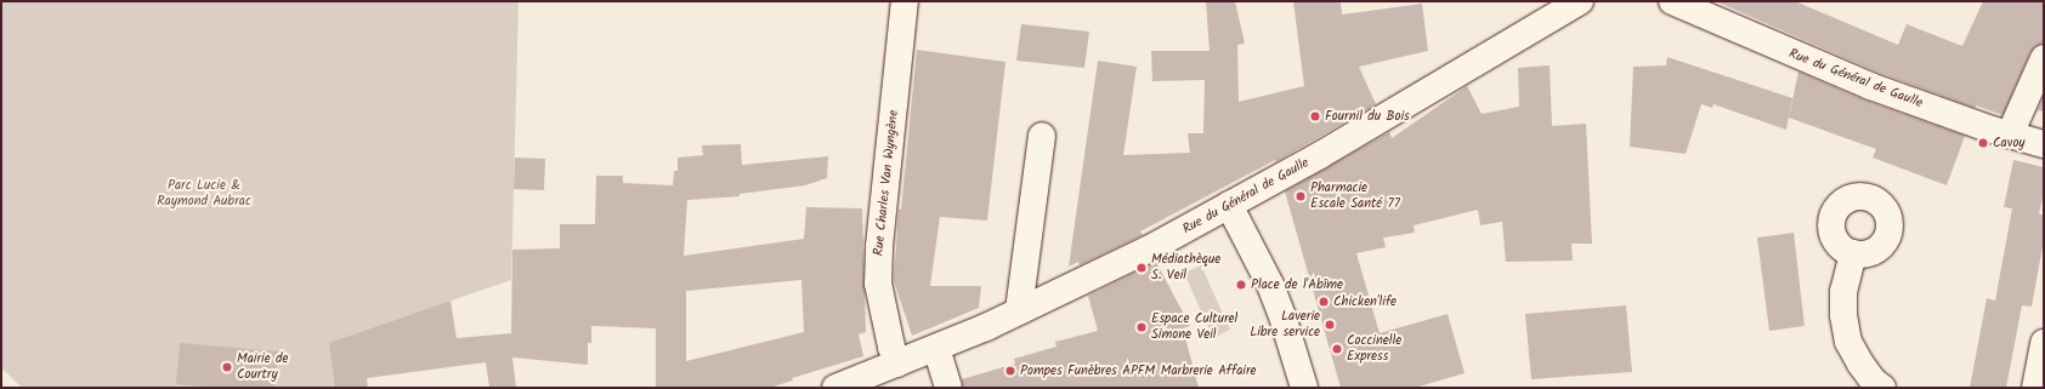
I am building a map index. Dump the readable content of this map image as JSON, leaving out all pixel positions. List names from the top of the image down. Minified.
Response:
{"streets":{"street":["Rue du Général de Gaulle","Rue Charles Van Wyngène"]},"crossings":[["Rue du Général de Gaulle","Rue Charles Van Wyngène"]],"parks":["Parc Lucie & Raymond Aubrac"],"places":["Fournil du Bois","Cavoy","Pharmacie Escale Santé 77","Médiathèque S. Veil","Place de l'Abîme","Chicken'life","Laverie Libre service","Espace Culturel Simone Veil","Coccinelle Express","Mairie de Courtry","Pompes Funèbres APFM Marbrerie Affaire"]}
